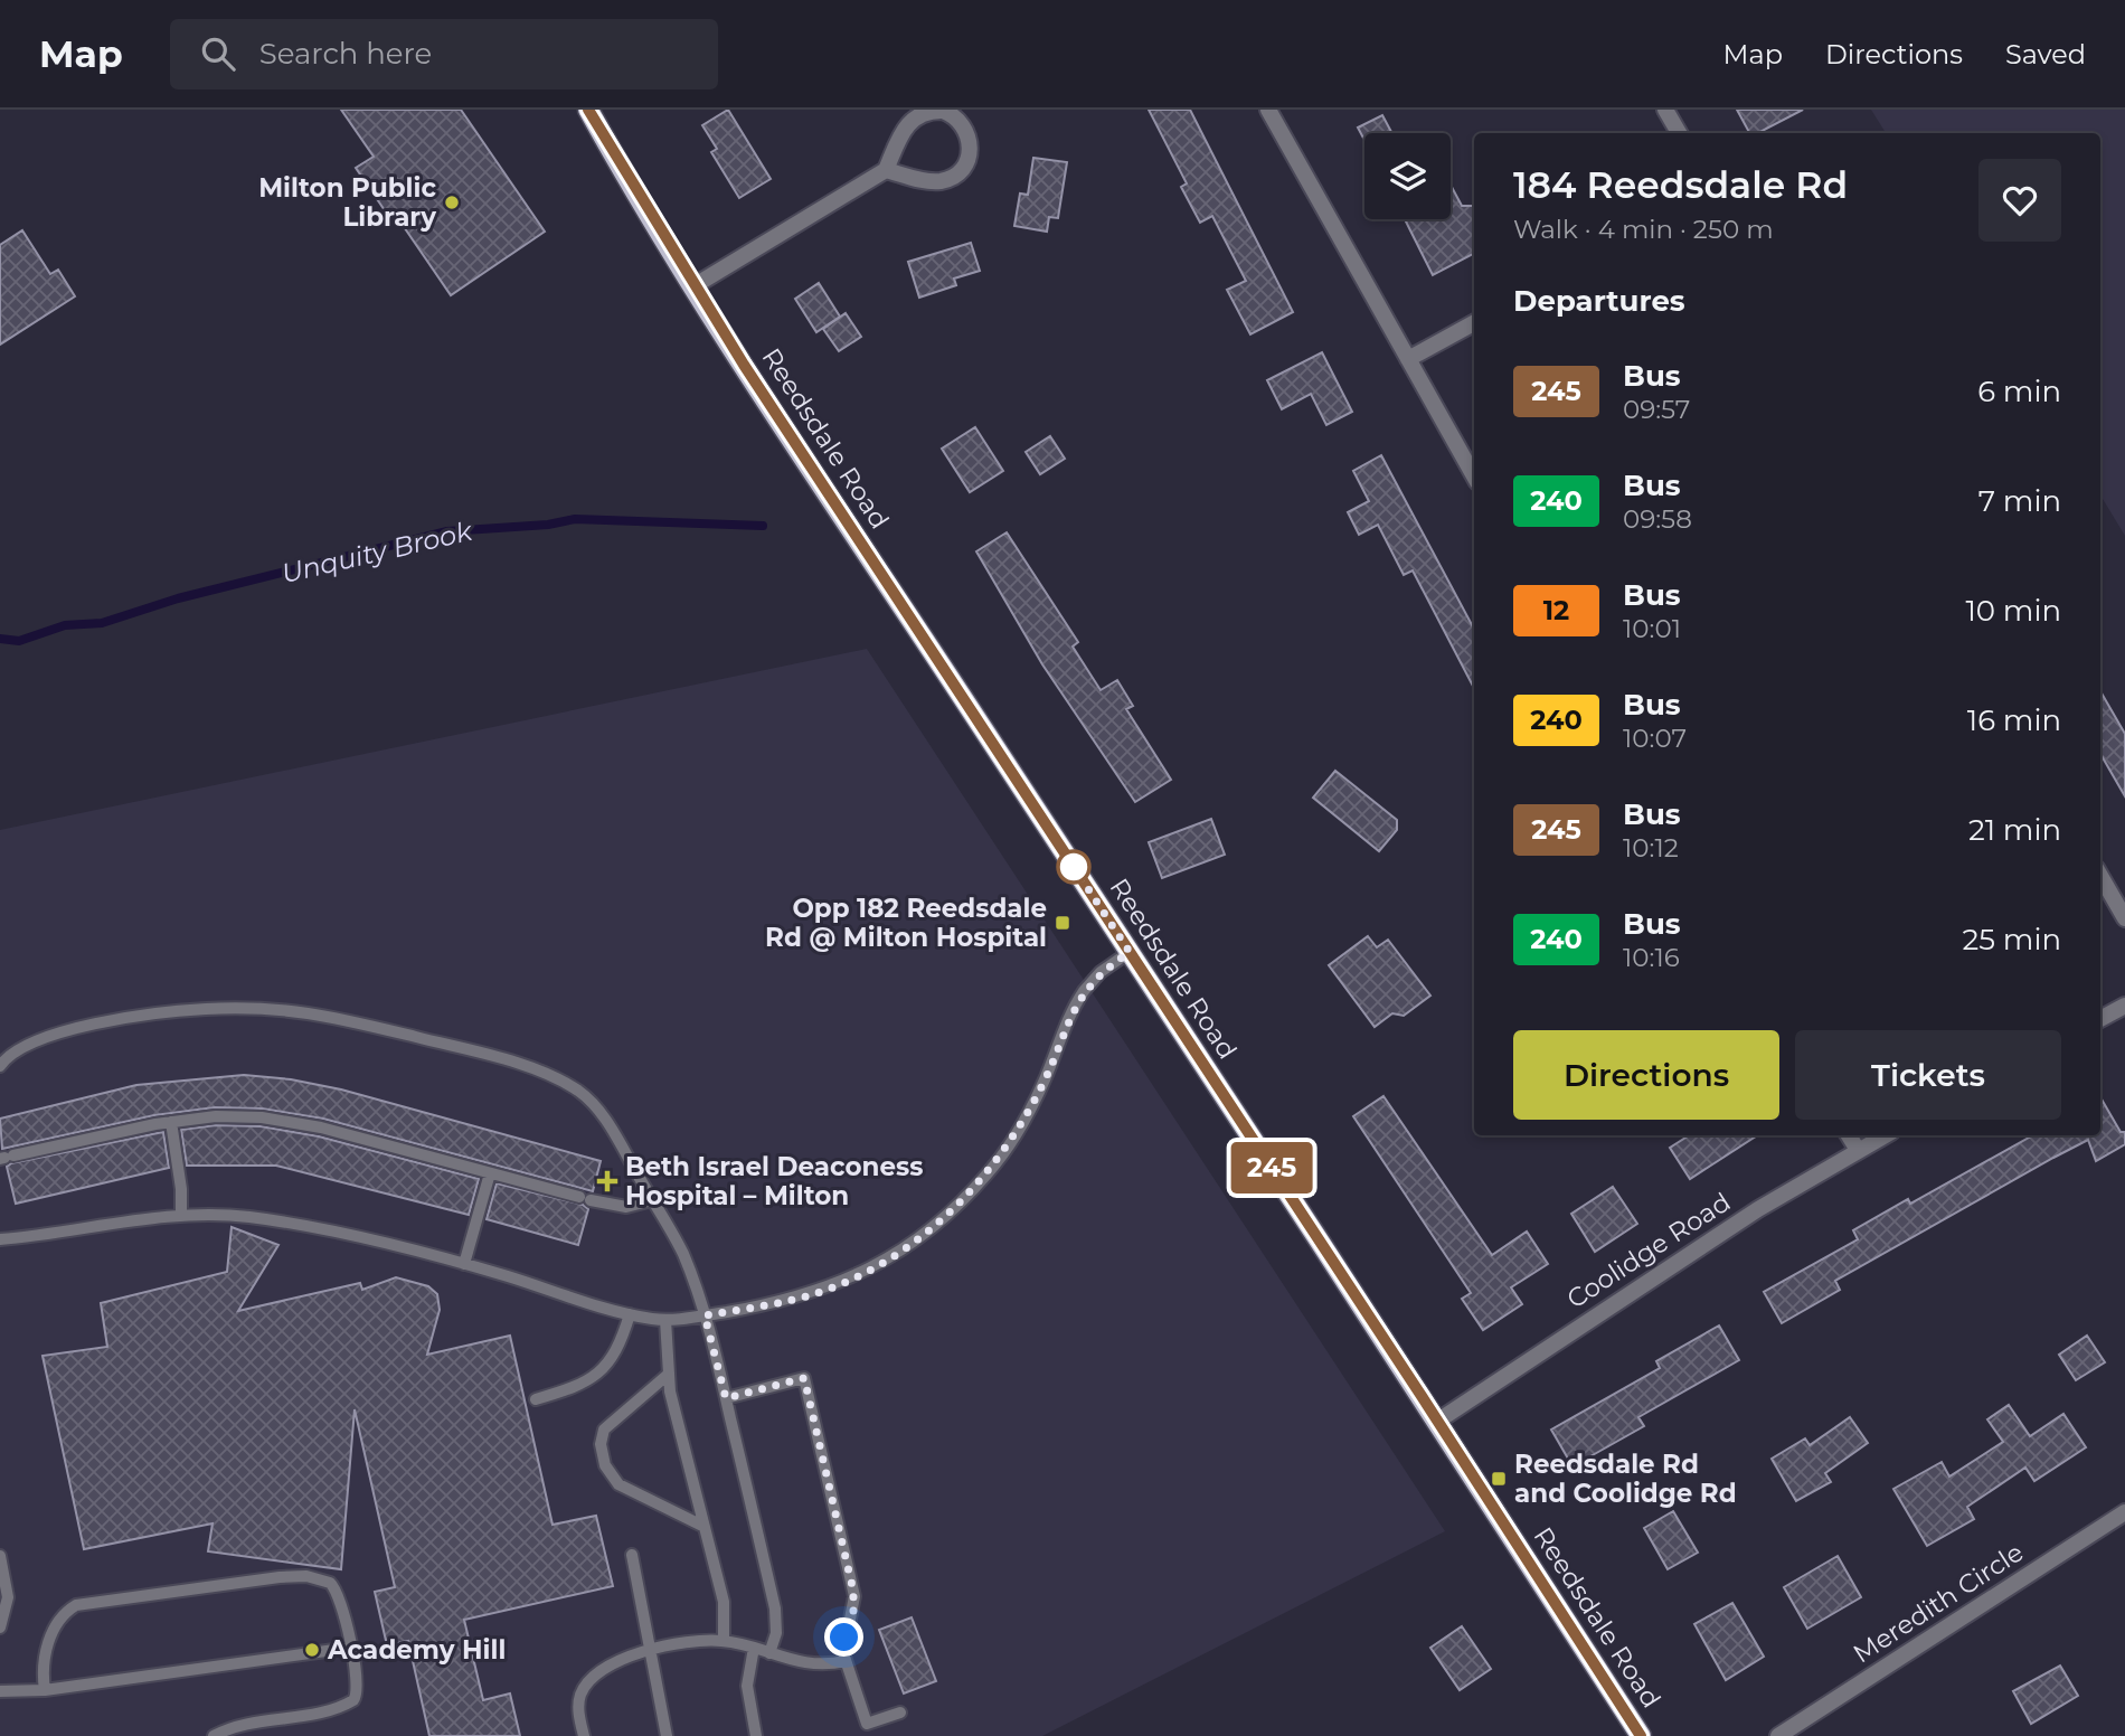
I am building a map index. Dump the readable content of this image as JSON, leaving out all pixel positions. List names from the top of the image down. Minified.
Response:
{"streets":{"main road":["Reedsdale Road"],"street":["Coolidge Road","Meredith Circle"]},"crossings":[["Reedsdale Road","Coolidge Road"]],"water":["Unquity Brook"],"places":{"other":["Milton Public Library","Academy Hill"],"transit":["Opp 182 Reedsdale Rd @ Milton Hospital","Reedsdale Rd and Coolidge Rd"],"health":["Beth Israel Deaconess Hospital – Milton"]},"lines":["bus line 245"],"page":{"header":"Map","search":"Search here","nav":["Map","Directions","Saved"],"on_map":"245","heading":[["184 Reedsdale Rd","Walk · 4 min · 250 m"],"Departures"],"list":[{"mark":"245","name":"Bus","note":"09:57","value":"6 min"},{"mark":"240","name":"Bus","note":"09:58","value":"7 min"},{"mark":"12","name":"Bus","note":"10:01","value":"10 min"},{"mark":"240","name":"Bus","note":"10:07","value":"16 min"},{"mark":"245","name":"Bus","note":"10:12","value":"21 min"},{"mark":"240","name":"Bus","note":"10:16","value":"25 min"}],"buttons":["Directions","Tickets"]}}
